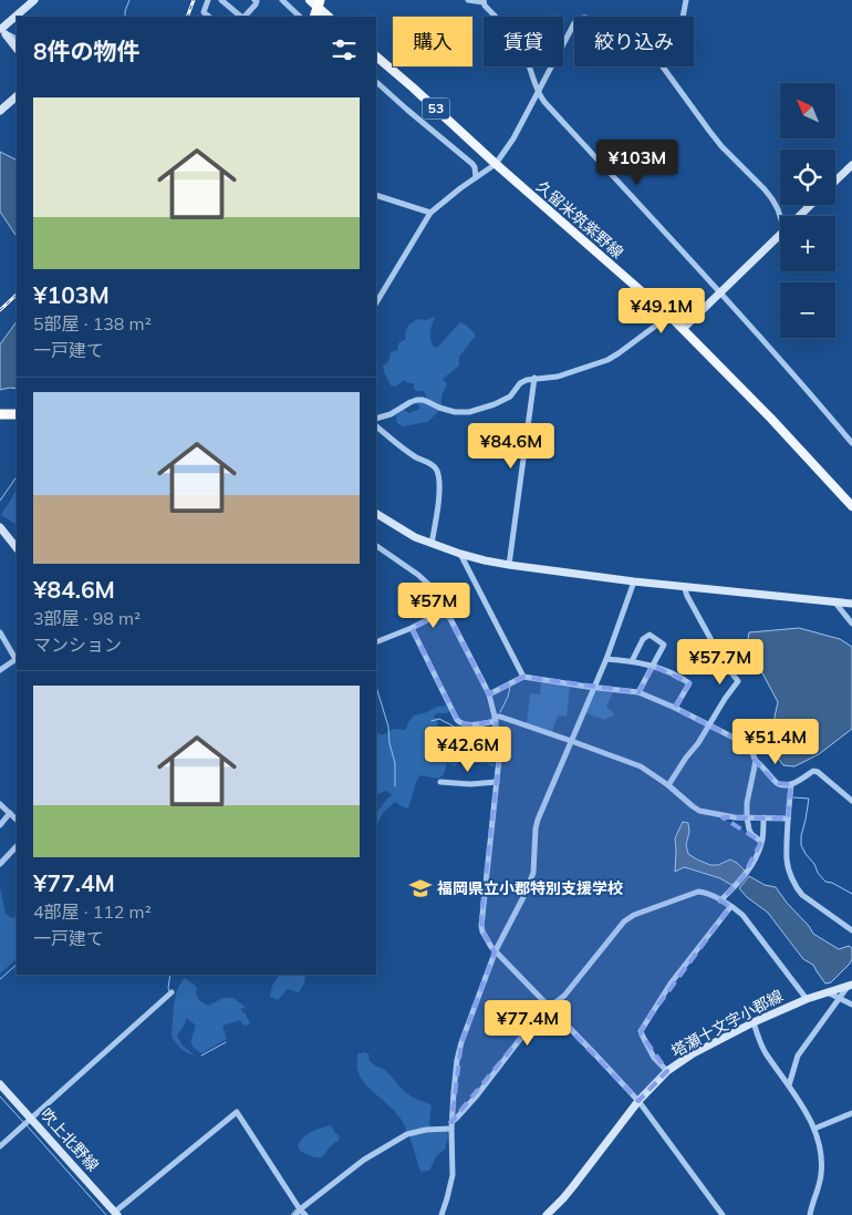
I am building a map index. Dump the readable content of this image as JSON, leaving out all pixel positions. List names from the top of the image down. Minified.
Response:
{"streets":{"main road":["53","久留米筑紫野線"],"street":["塔瀬十文字小郡線","吹上北野線"]},"places":{"school or university":["福岡県立小郡特別支援学校"]},"north":"top left","page":{"chip":["購入","賃貸","絞り込み"],"heading":"8件の物件","map_buttons":["+","−"],"list":[{"name":"¥103M","note":"5部屋 · 138 m² · 一戸建て"},{"name":"¥84.6M","note":"3部屋 · 98 m² · マンション"},{"name":"¥77.4M","note":"4部屋 · 112 m² · 一戸建て"}],"price":["¥103M","¥49.1M","¥84.6M","¥57M","¥57.7M","¥51.4M","¥42.6M","¥77.4M"]}}
